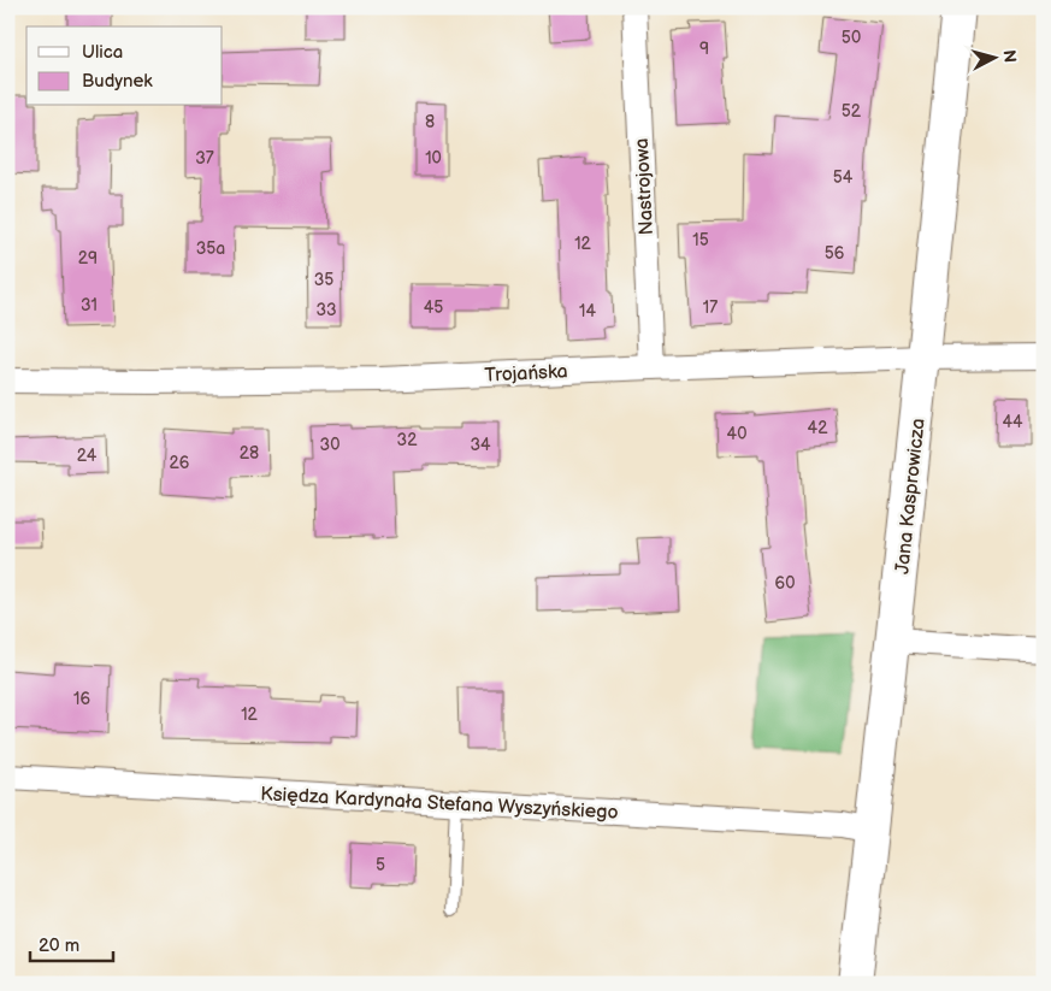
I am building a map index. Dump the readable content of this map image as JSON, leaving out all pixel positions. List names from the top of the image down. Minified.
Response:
{"streets":{"street":["Nastrojowa","Trojańska","Jana Kasprowicza","Księdza Kardynała Stefana Wyszyńskiego"]},"crossings":[["Nastrojowa","Trojańska"],["Trojańska","Jana Kasprowicza"],["Jana Kasprowicza","Księdza Kardynała Stefana Wyszyńskiego"]],"house_numbers":["50","9","52","8","37","10","54","15","12","35a","56","29","35","31","45","17","33","14","44","42","40","32","30","34","28","24","26","60","16","12","5"],"legend":["Ulica","Budynek"],"scale_bar":"20 m","north":"right"}
